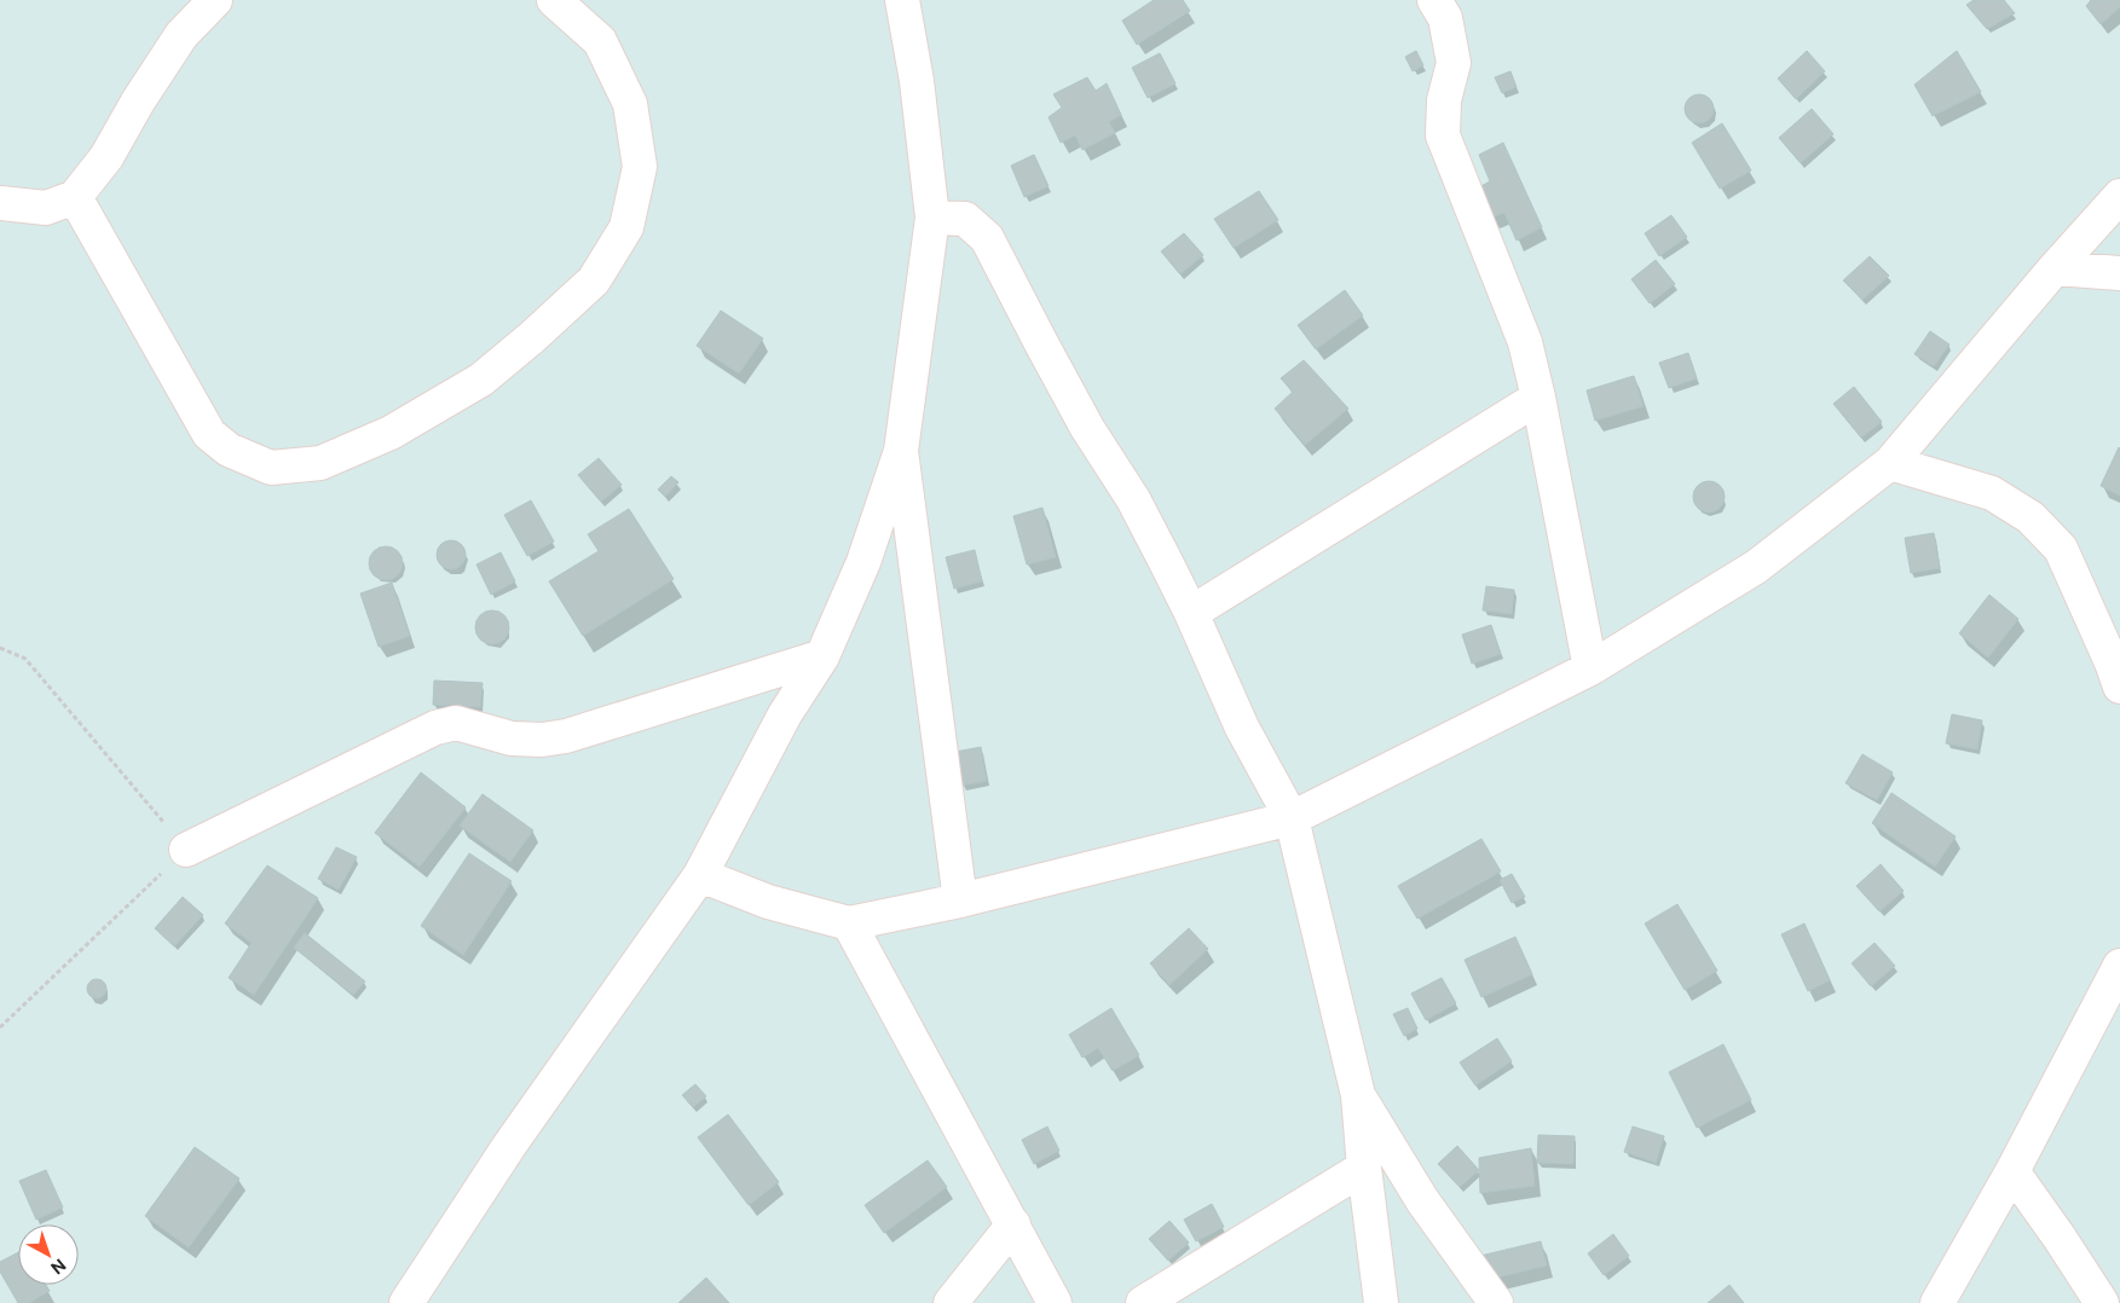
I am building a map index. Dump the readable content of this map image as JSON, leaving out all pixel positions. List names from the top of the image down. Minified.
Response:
{"north":"bottom right"}
